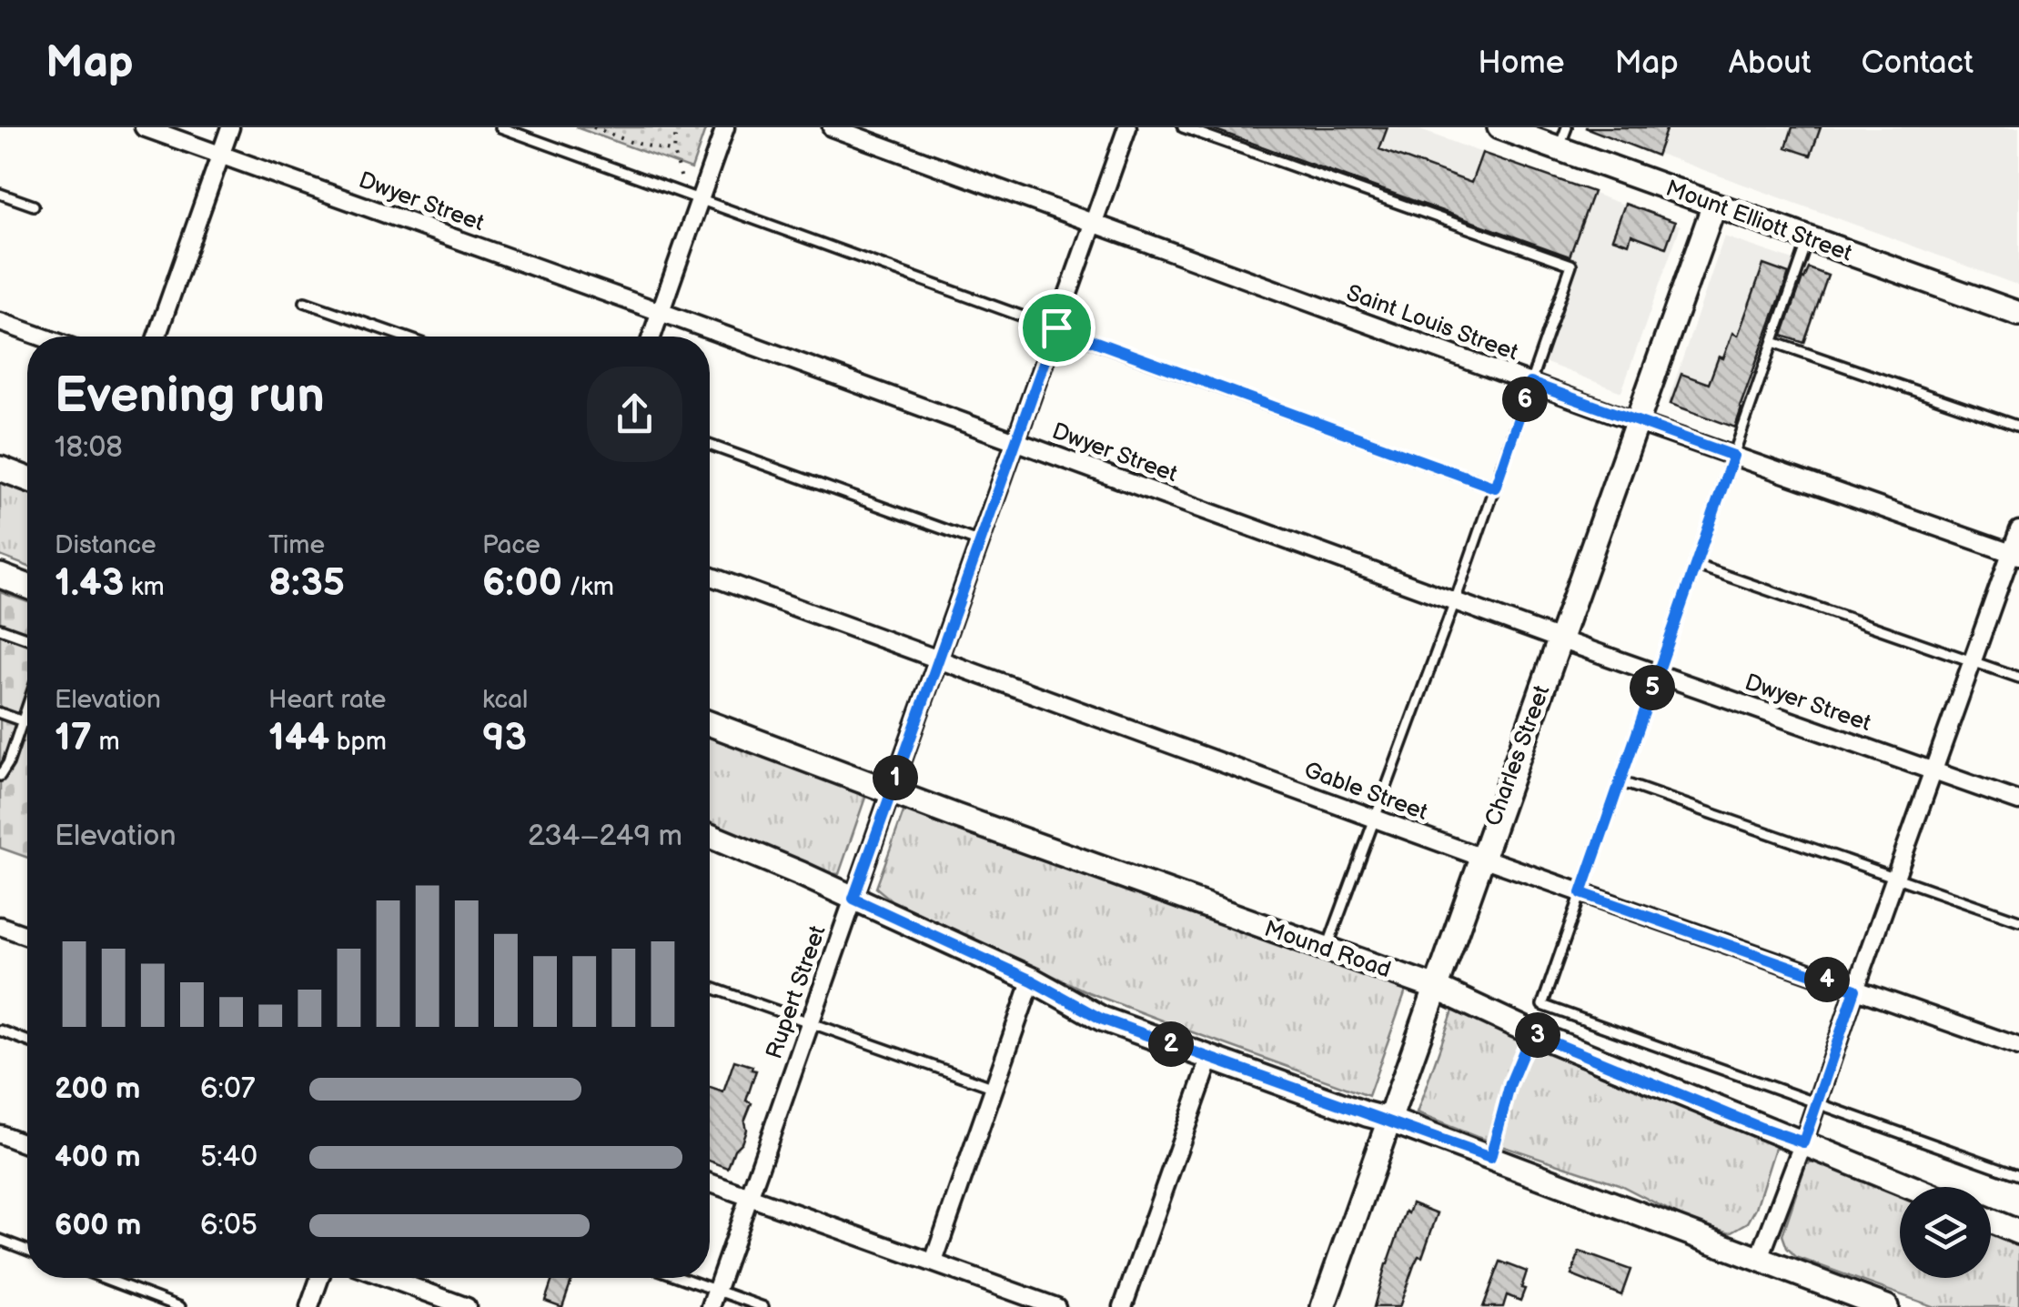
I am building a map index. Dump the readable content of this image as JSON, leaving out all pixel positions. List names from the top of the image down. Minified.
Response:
{"streets":{"main road":["Mount Elliott Street","Charles Street","Mound Road"],"street":["Dwyer Street","Saint Louis Street","Gable Street","Rupert Street"]},"crossings":[["Dwyer Street","Charles Street"],["Dwyer Street","Rupert Street"],["Mount Elliott Street","Charles Street"],["Saint Louis Street","Charles Street"],["Saint Louis Street","Rupert Street"],["Charles Street","Gable Street"],["Charles Street","Mound Road"],["Gable Street","Rupert Street"],["Mound Road","Rupert Street"]],"page":{"header":"Map","nav":["Home","Map","About","Contact"],"heading":["Evening run","18:08"],"pins":["6","5","1","4","3","2"],"stats":[["Distance","1.43 km"],["Time","8:35"],["Pace","6:00 /km"],["Elevation","17 m"],["Heart rate","144 bpm"],["kcal","93"]],"chart":["Elevation","234–249 m"],"list":[{"name":"200 m","note":"6:07"},{"name":"400 m","note":"5:40"},{"name":"600 m","note":"6:05"}]}}
